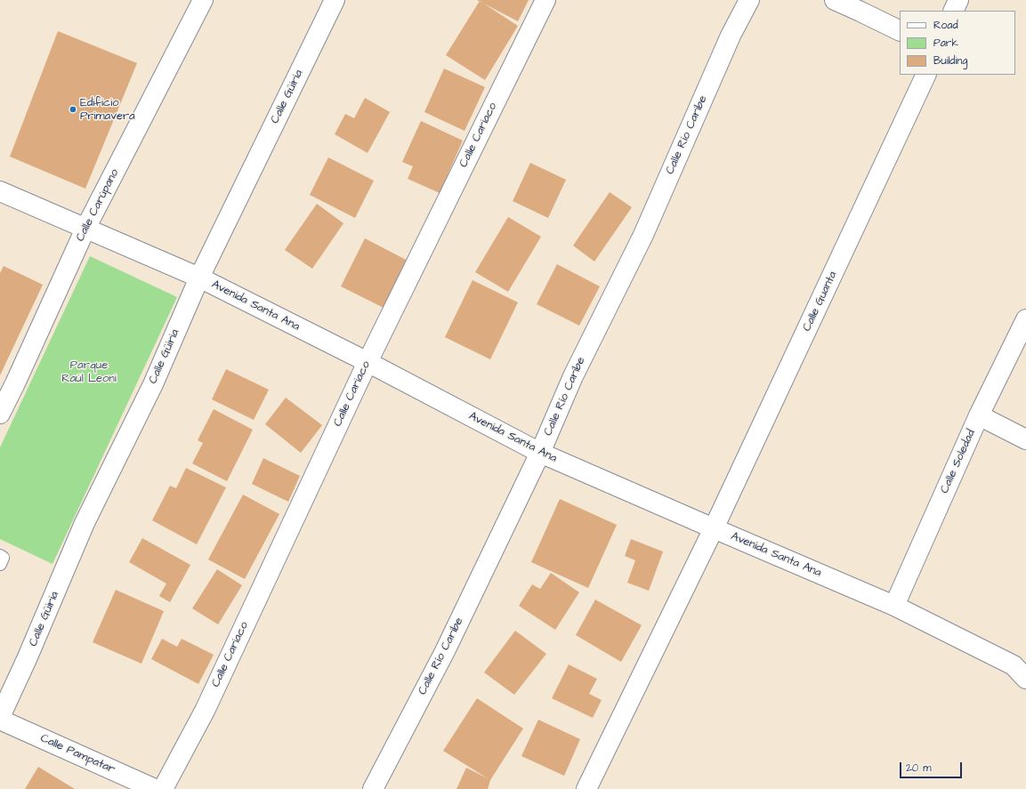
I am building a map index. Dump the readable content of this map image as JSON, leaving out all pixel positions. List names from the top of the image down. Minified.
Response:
{"streets":{"street":["Calle Güiria","Calle Cariaco","Calle Río Caribe","Calle Carúpano","Calle Guanta","Avenida Santa Ana","Calle Soledad","Calle Pampatar"]},"crossings":[["Calle Güiria","Avenida Santa Ana"],["Calle Cariaco","Avenida Santa Ana"],["Calle Río Caribe","Avenida Santa Ana"],["Calle Carúpano","Avenida Santa Ana"],["Calle Guanta","Avenida Santa Ana"],["Avenida Santa Ana","Calle Soledad"]],"parks":["Parque Raúl Leoni"],"places":["Edificio Primavera"],"legend":["Road","Park","Building"],"scale_bar":"20 m"}
